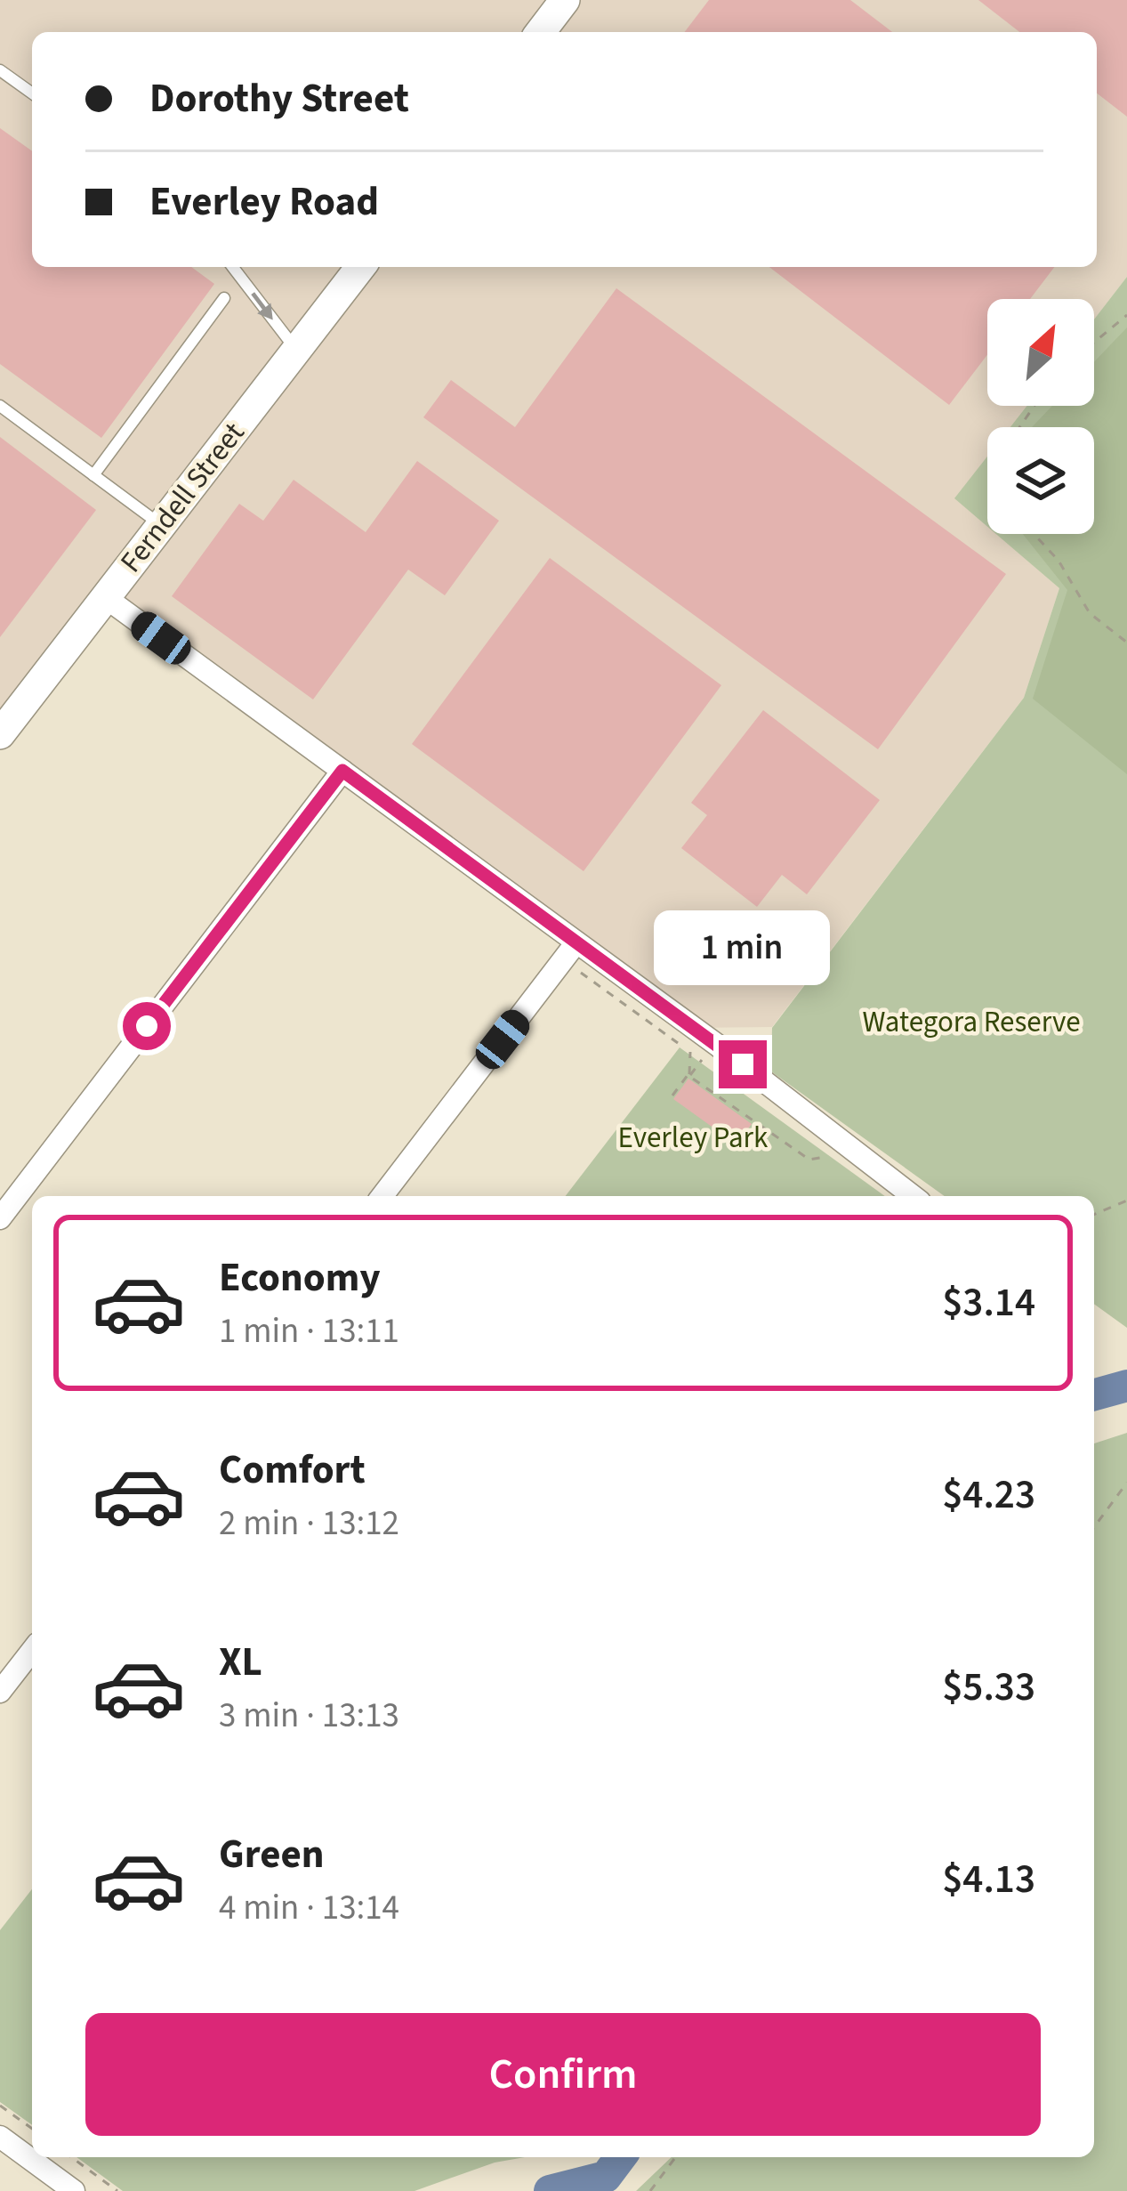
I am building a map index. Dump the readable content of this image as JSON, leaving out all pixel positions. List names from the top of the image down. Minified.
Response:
{"streets":{"main road":["Ferndell Street"]},"parks":["Wategora Reserve","Everley Park"],"north":"top right","page":{"banner":["Dorothy Street","Everley Road"],"bubble":"1 min","list":[{"name":"Economy","note":"1 min · 13:11","value":"$3.14"},{"name":"Comfort","note":"2 min · 13:12","value":"$4.23"},{"name":"XL","note":"3 min · 13:13","value":"$5.33"},{"name":"Green","note":"4 min · 13:14","value":"$4.13"}],"buttons":"Confirm"}}
